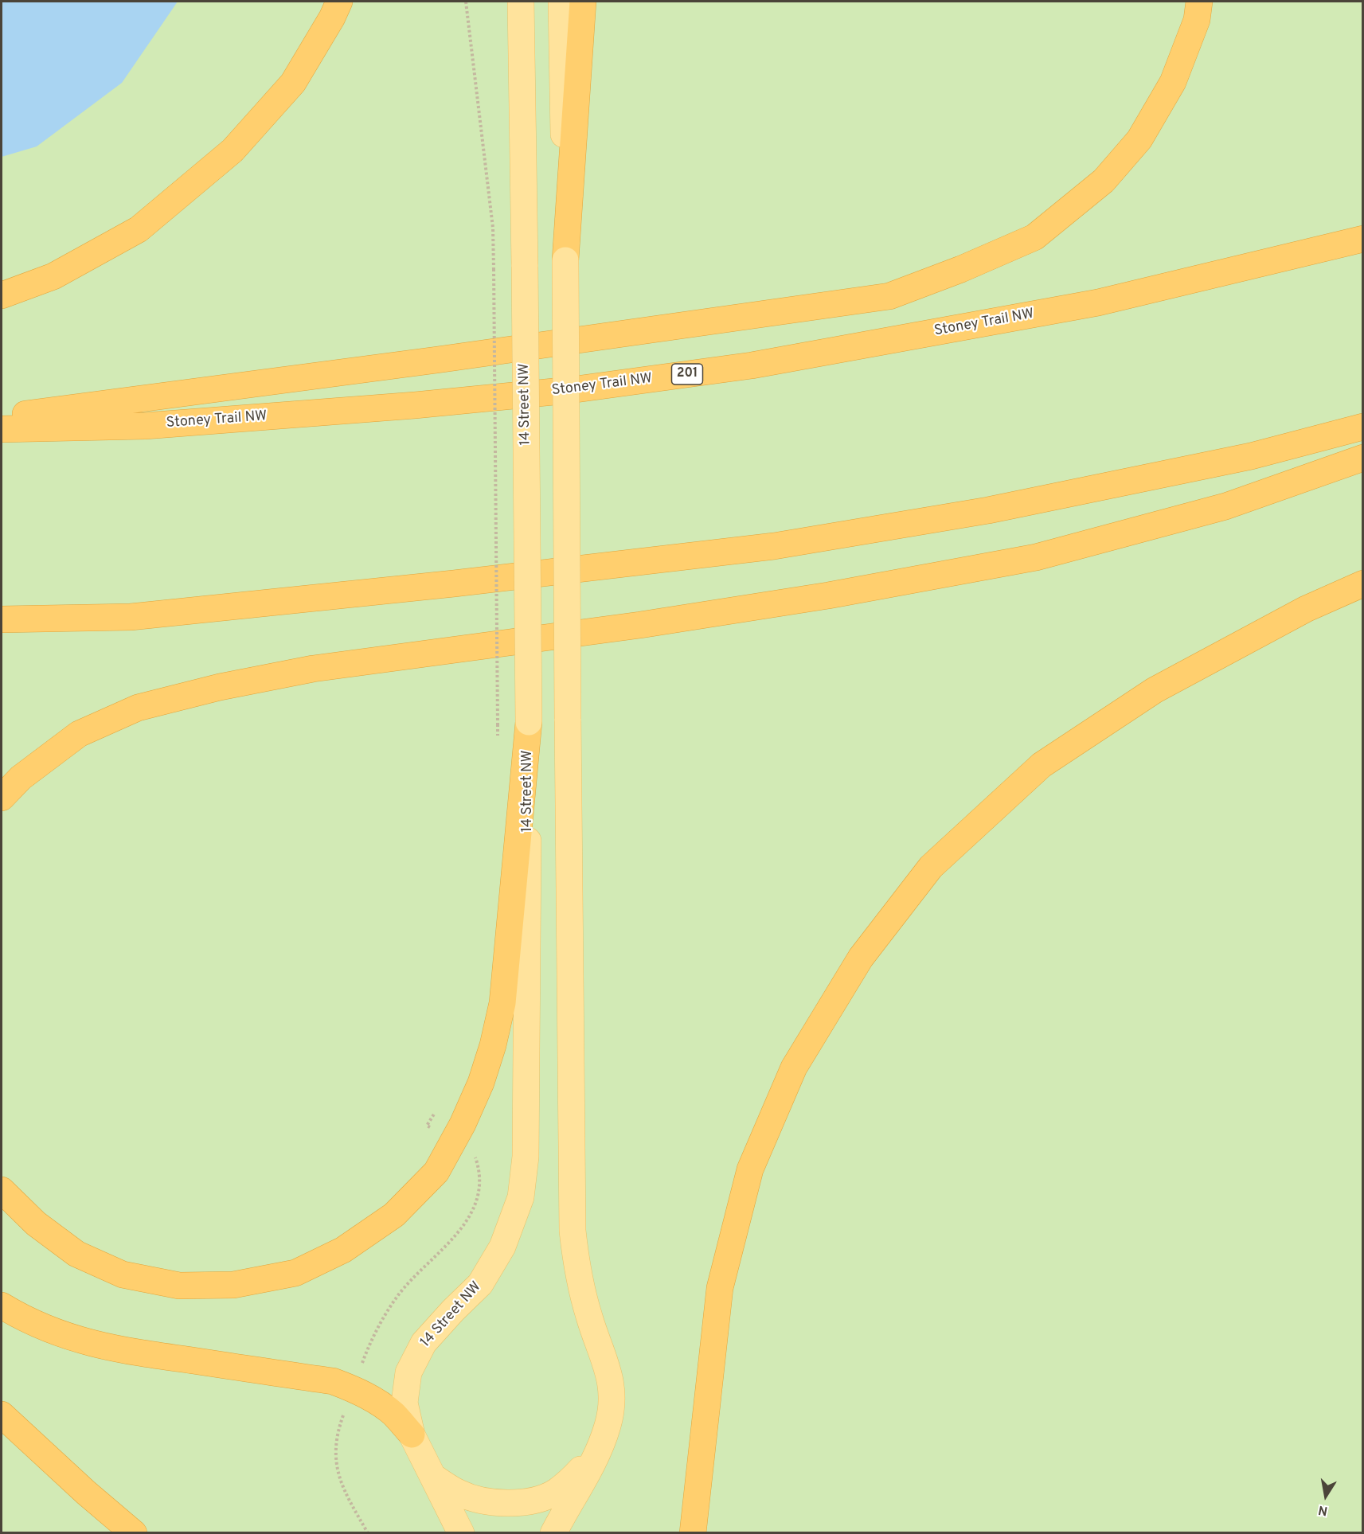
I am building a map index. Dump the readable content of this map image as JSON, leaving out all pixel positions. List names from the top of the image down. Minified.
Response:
{"streets":{"highway":["Stoney Trail NW","201"],"main road":["14 Street NW"]},"north":"bottom"}
